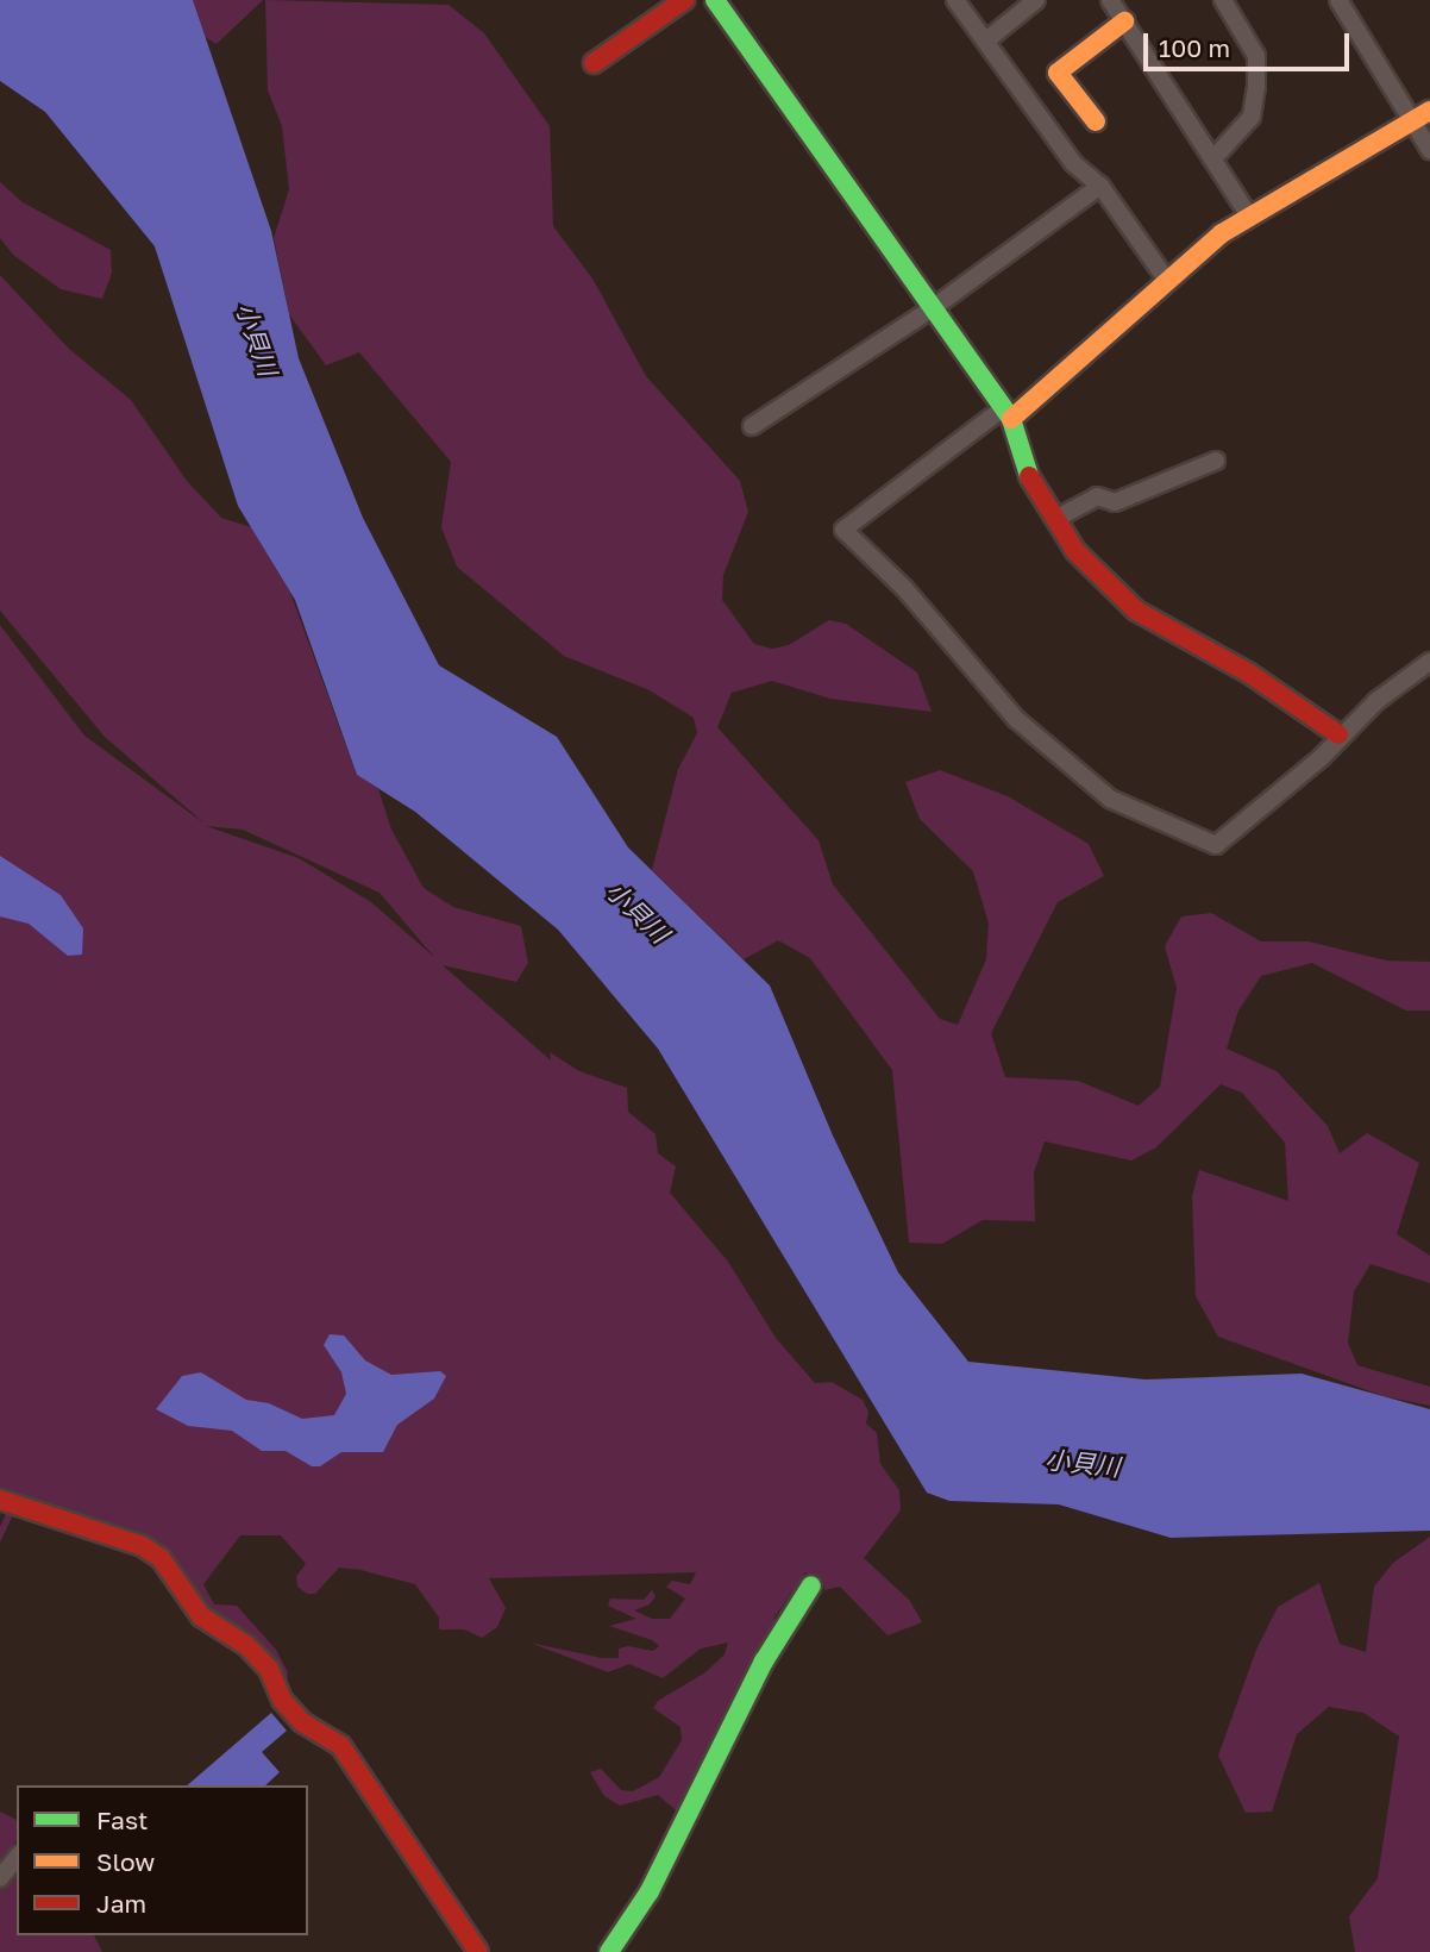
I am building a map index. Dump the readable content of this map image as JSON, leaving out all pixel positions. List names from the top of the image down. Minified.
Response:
{"water":["小貝川"],"legend":["Fast","Slow","Jam"],"scale_bar":"100 m"}
